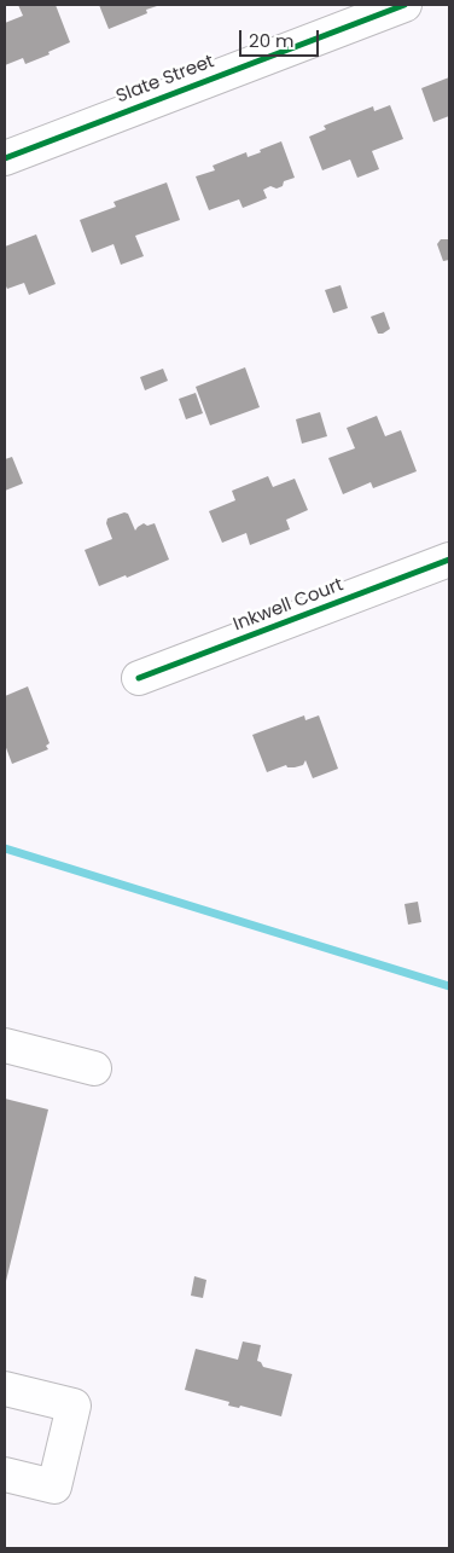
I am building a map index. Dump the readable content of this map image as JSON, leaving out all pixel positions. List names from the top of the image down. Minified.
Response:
{"streets":{"street":["Slate Street","Inkwell Court"]},"scale_bar":"20 m"}
